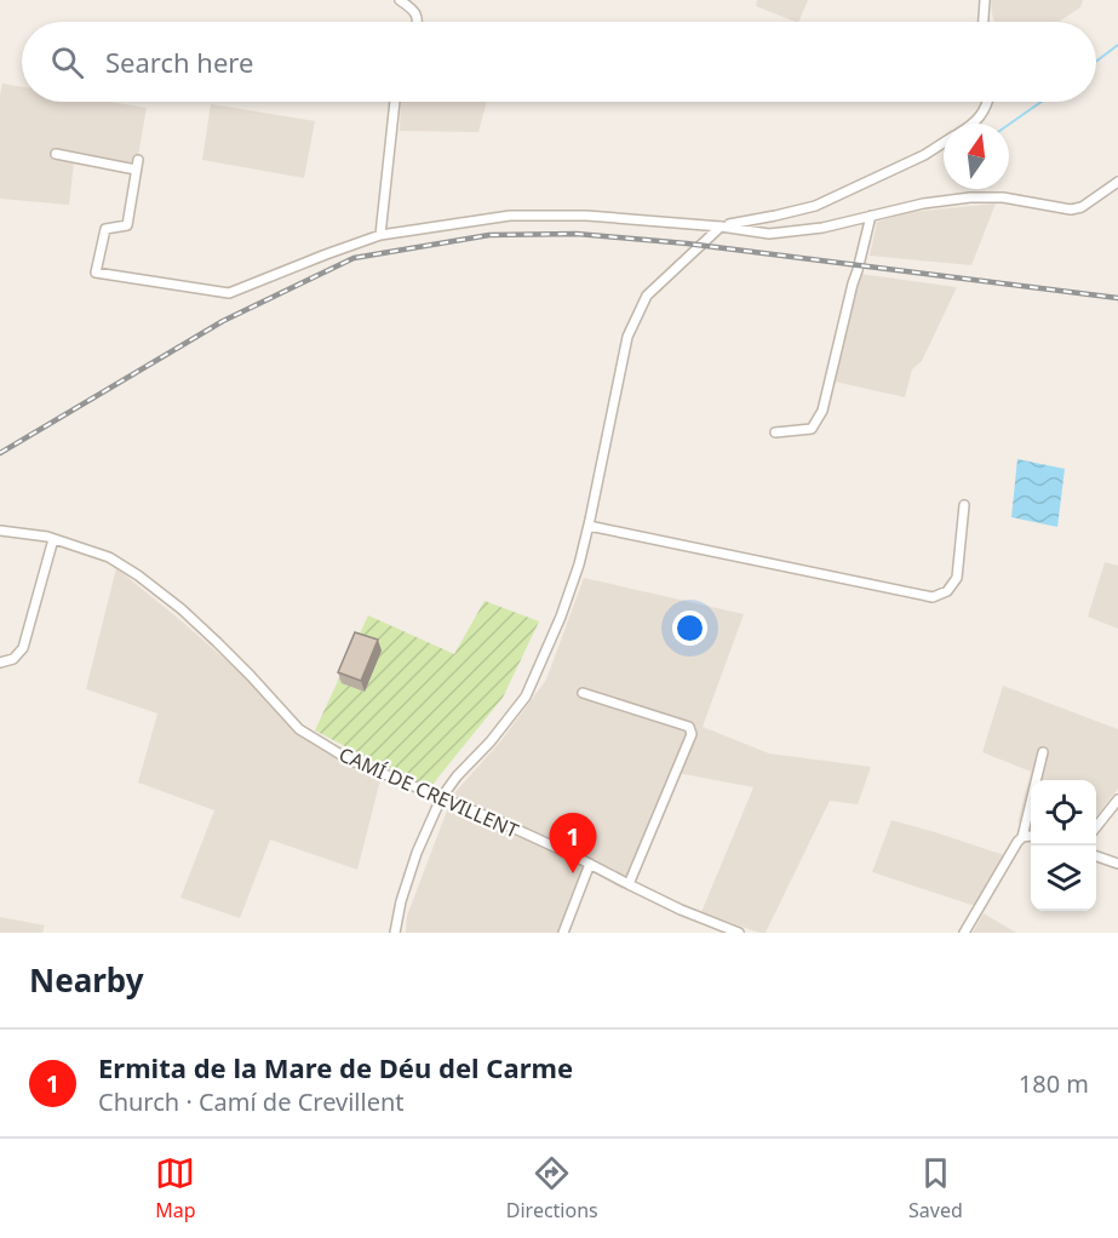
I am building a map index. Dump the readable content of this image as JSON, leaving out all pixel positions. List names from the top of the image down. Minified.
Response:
{"streets":{"street":["CAMÍ DE CREVILLENT"]},"north":"top","page":{"search":"Search here","pins":"1","heading":"Nearby","list":[{"mark":"1","name":"Ermita de la Mare de Déu del Carme","note":"Church · Camí de Crevillent","value":"180 m"}],"nav":["Map","Directions","Saved"]}}
